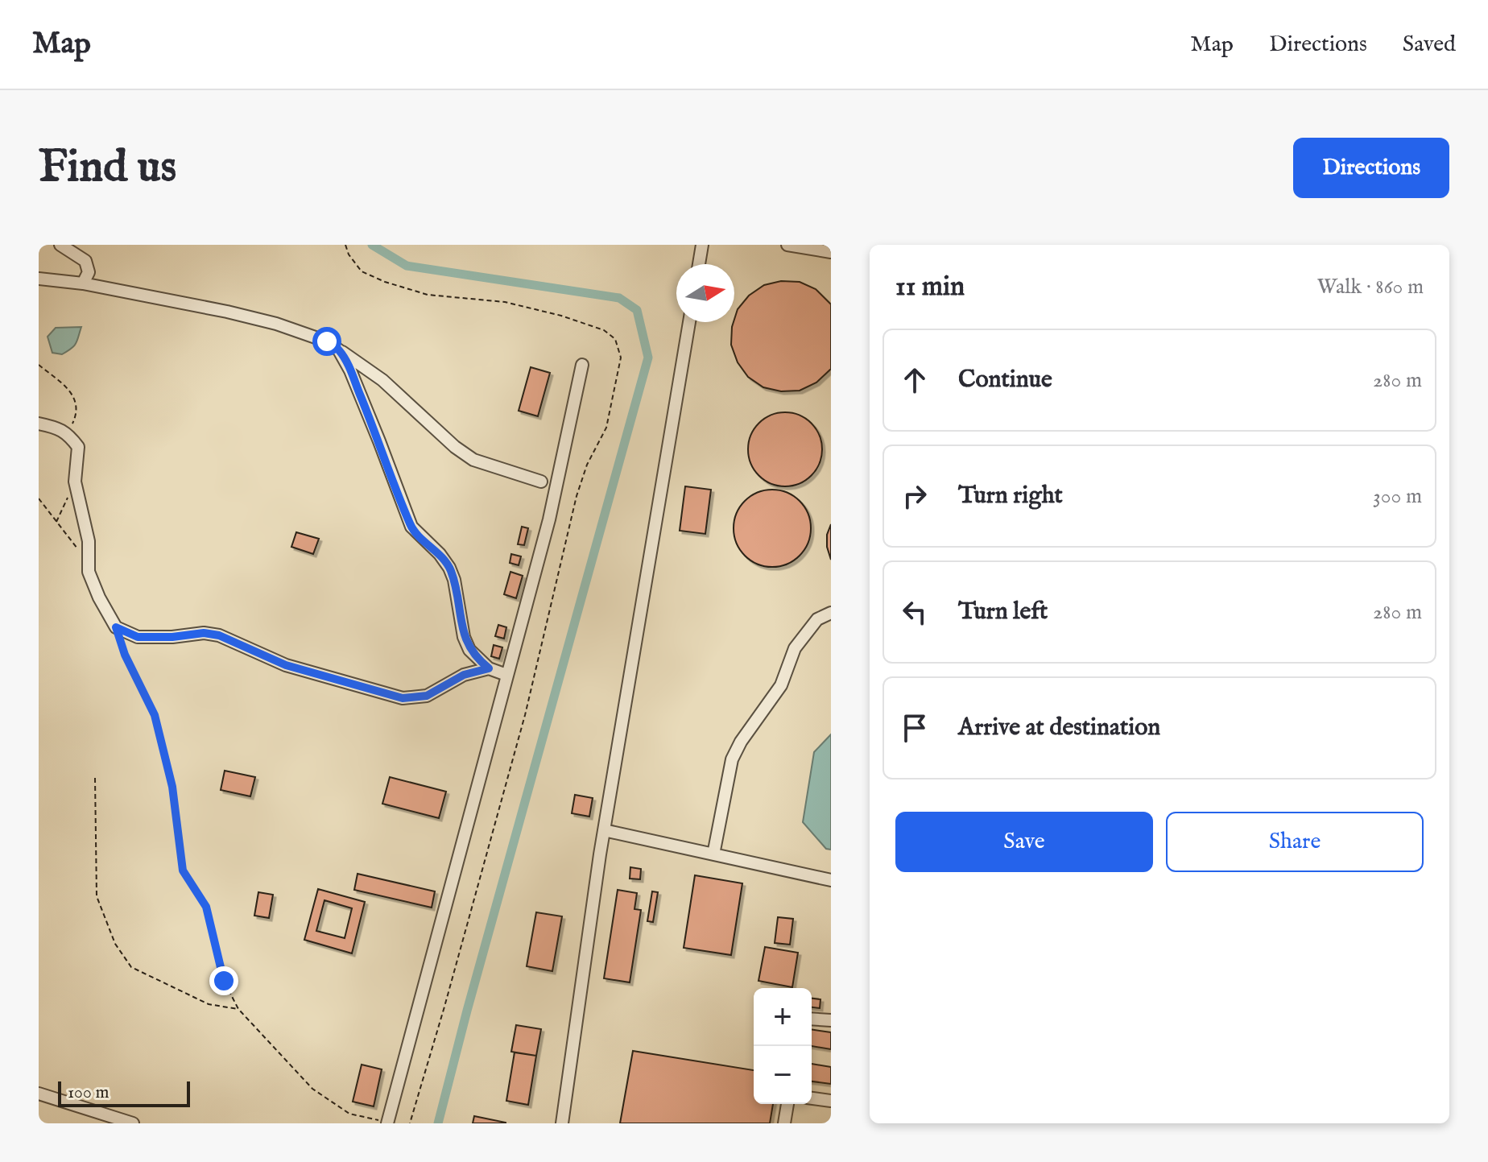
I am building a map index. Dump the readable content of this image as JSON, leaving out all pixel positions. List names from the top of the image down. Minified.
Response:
{"scale_bar":"100 m","north":"right","page":{"header":"Map","nav":["Map","Directions","Saved"],"buttons":["Directions",["Save","Share"]],"title":"Find us","heading":["11 min","Walk · 860 m"],"list":[["Continue","280 m"],["Turn right","300 m"],["Turn left","280 m"],"Arrive at destination"],"map_buttons":["+","−"],"scale":"100 m"}}
